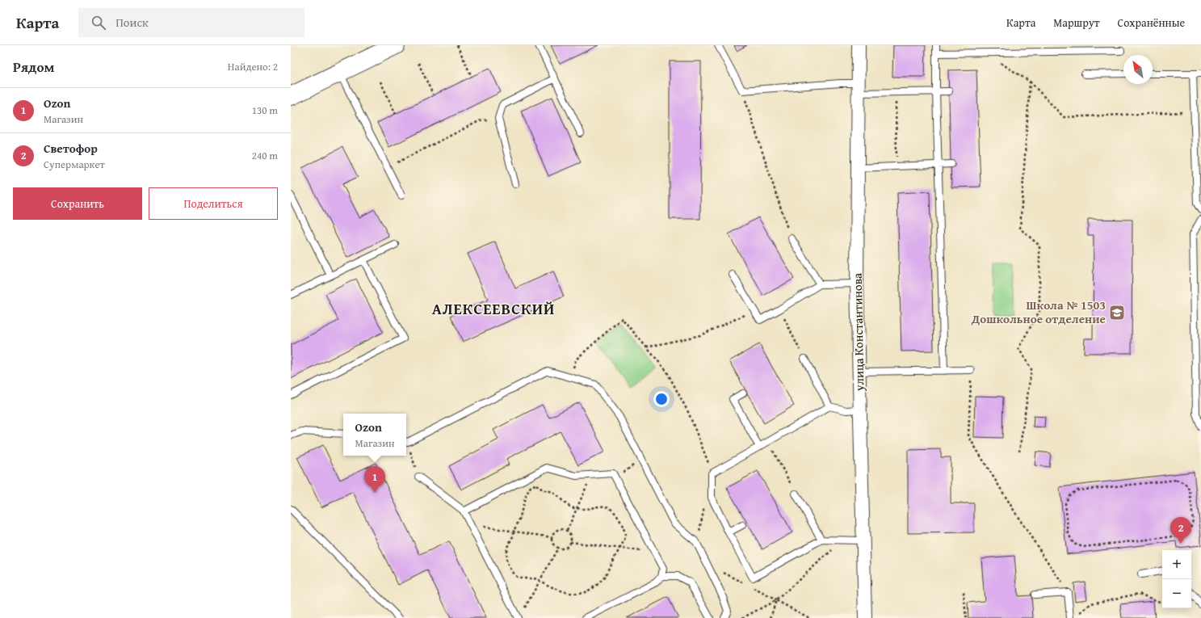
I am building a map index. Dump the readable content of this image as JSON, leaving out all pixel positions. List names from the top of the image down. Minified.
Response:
{"streets":{"street":["улица Константинова"]},"districts":["АЛЕКСЕЕВСКИЙ"],"places":{"school or university":["Школа № 1503 Дошкольное отделение"]},"north":"top left","page":{"header":"Карта","search":"Поиск","nav":["Карта","Маршрут","Сохранённые"],"heading":["Рядом","Найдено: 2"],"list":[{"mark":"1","name":"Ozon","note":"Магазин","value":"130 m"},{"mark":"2","name":"Светофор","note":"Супермаркет","value":"240 m"}],"buttons":["Сохранить","Поделиться"],"popup":["Ozon","Магазин"],"pins":["1","2"],"map_buttons":["+","−"]}}
